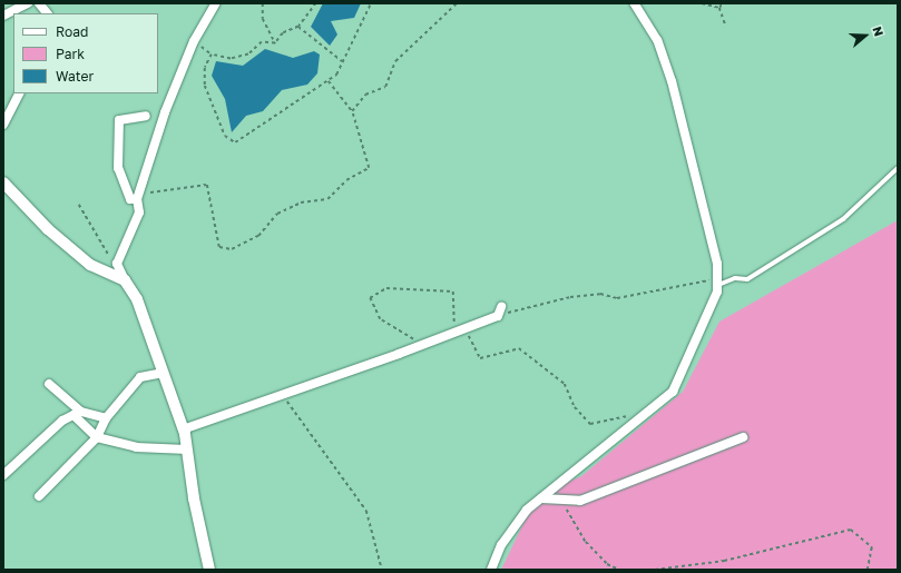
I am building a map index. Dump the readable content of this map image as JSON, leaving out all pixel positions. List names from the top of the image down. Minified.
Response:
{"legend":["Road","Park","Water"],"north":"right"}
